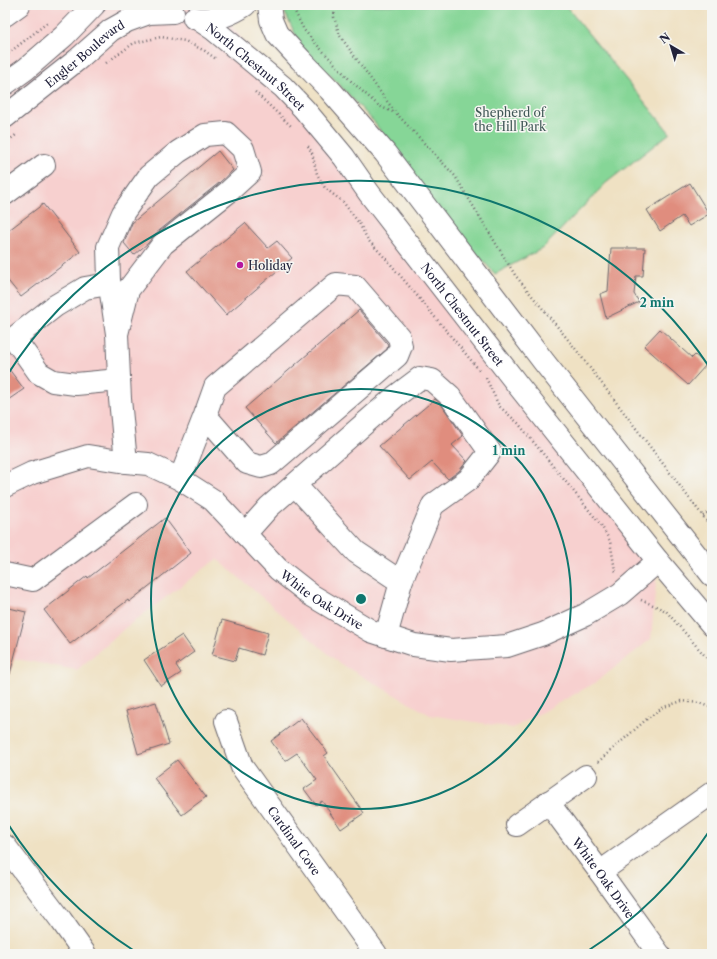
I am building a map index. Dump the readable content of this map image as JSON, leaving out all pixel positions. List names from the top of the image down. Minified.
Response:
{"streets":{"main road":["Engler Boulevard","North Chestnut Street","White Oak Drive","Cardinal Cove"]},"crossings":[["Engler Boulevard","North Chestnut Street"],["North Chestnut Street","White Oak Drive"]],"parks":["Shepherd of the Hill Park"],"places":["Holiday"],"north":"top left","rings":["2 min","1 min"]}
